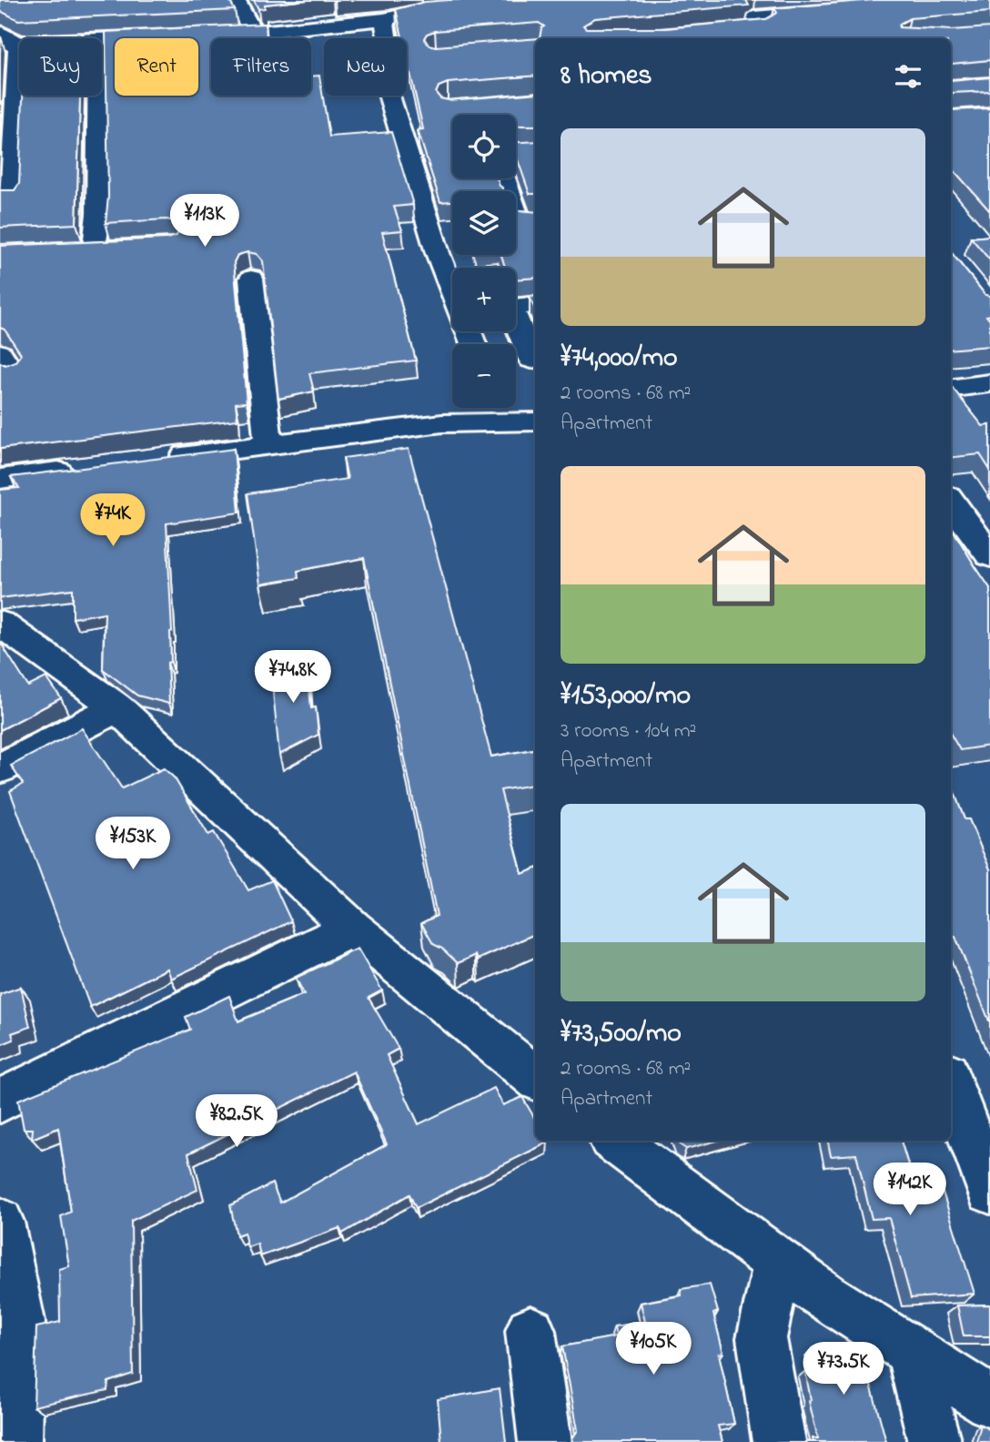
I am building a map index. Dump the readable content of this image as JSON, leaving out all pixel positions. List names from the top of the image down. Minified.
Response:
{"page":{"chip":["Buy","Rent","Filters","New"],"heading":"8 homes","map_buttons":["+","−"],"list":[{"name":"¥74,000/mo","note":"2 rooms · 68 m² · Apartment"},{"name":"¥153,000/mo","note":"3 rooms · 104 m² · Apartment"},{"name":"¥73,500/mo","note":"2 rooms · 68 m² · Apartment"}],"price":["¥113K","¥74K","¥74.8K","¥153K","¥82.5K","¥142K","¥105K","¥73.5K"]}}
